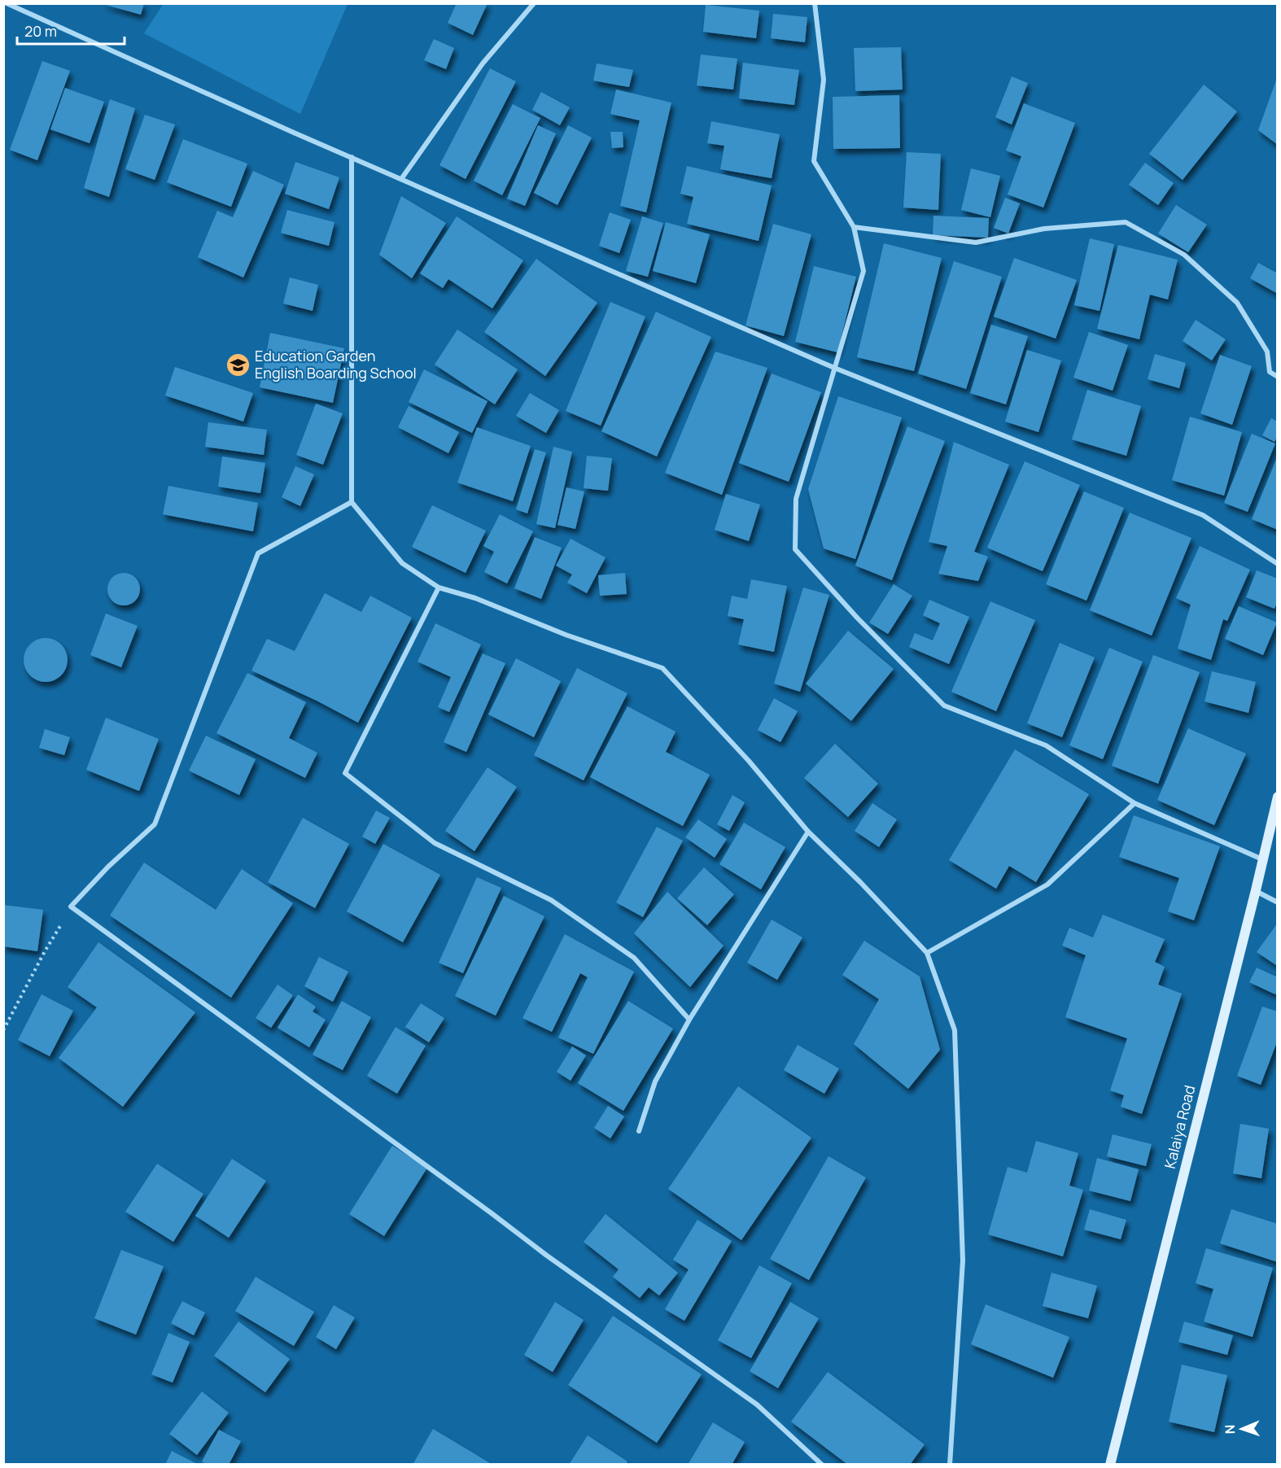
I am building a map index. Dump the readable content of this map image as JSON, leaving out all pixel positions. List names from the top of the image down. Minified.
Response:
{"streets":{"main road":["Kalaiya Road"]},"places":{"school or university":["Education Garden English Boarding School"]},"scale_bar":"20 m","north":"left"}
